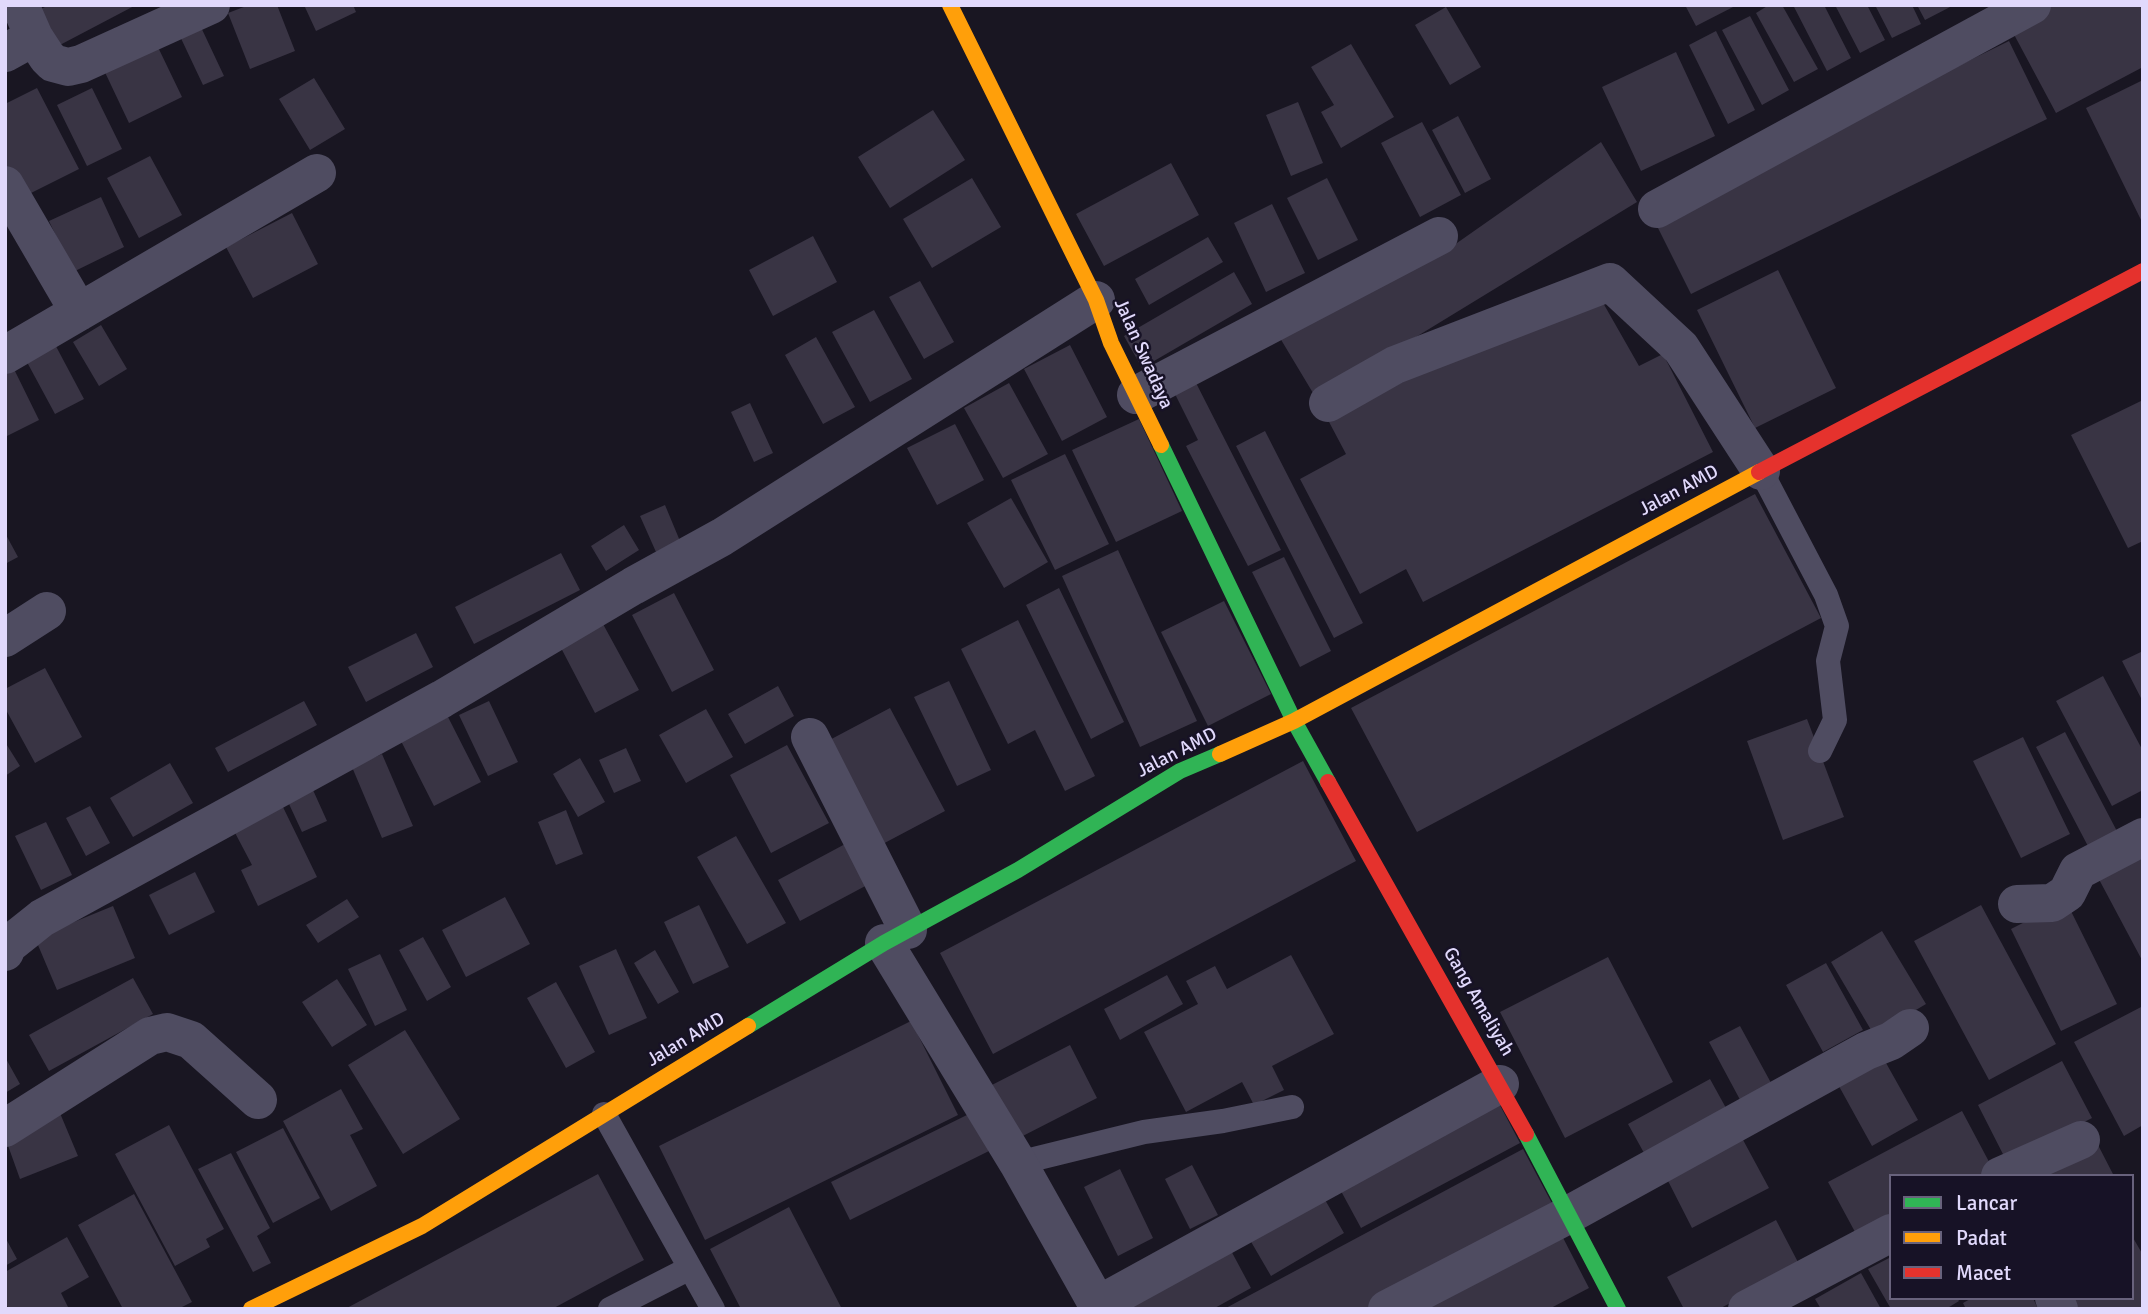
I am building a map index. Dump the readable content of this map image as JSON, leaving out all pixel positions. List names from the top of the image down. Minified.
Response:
{"streets":{"street":["Jalan Swadaya","Jalan AMD","Gang Amaliyah"]},"crossings":[["Jalan Swadaya","Jalan AMD"],["Jalan Swadaya","Gang Amaliyah"],["Jalan AMD","Gang Amaliyah"]],"legend":["Lancar","Padat","Macet"]}
